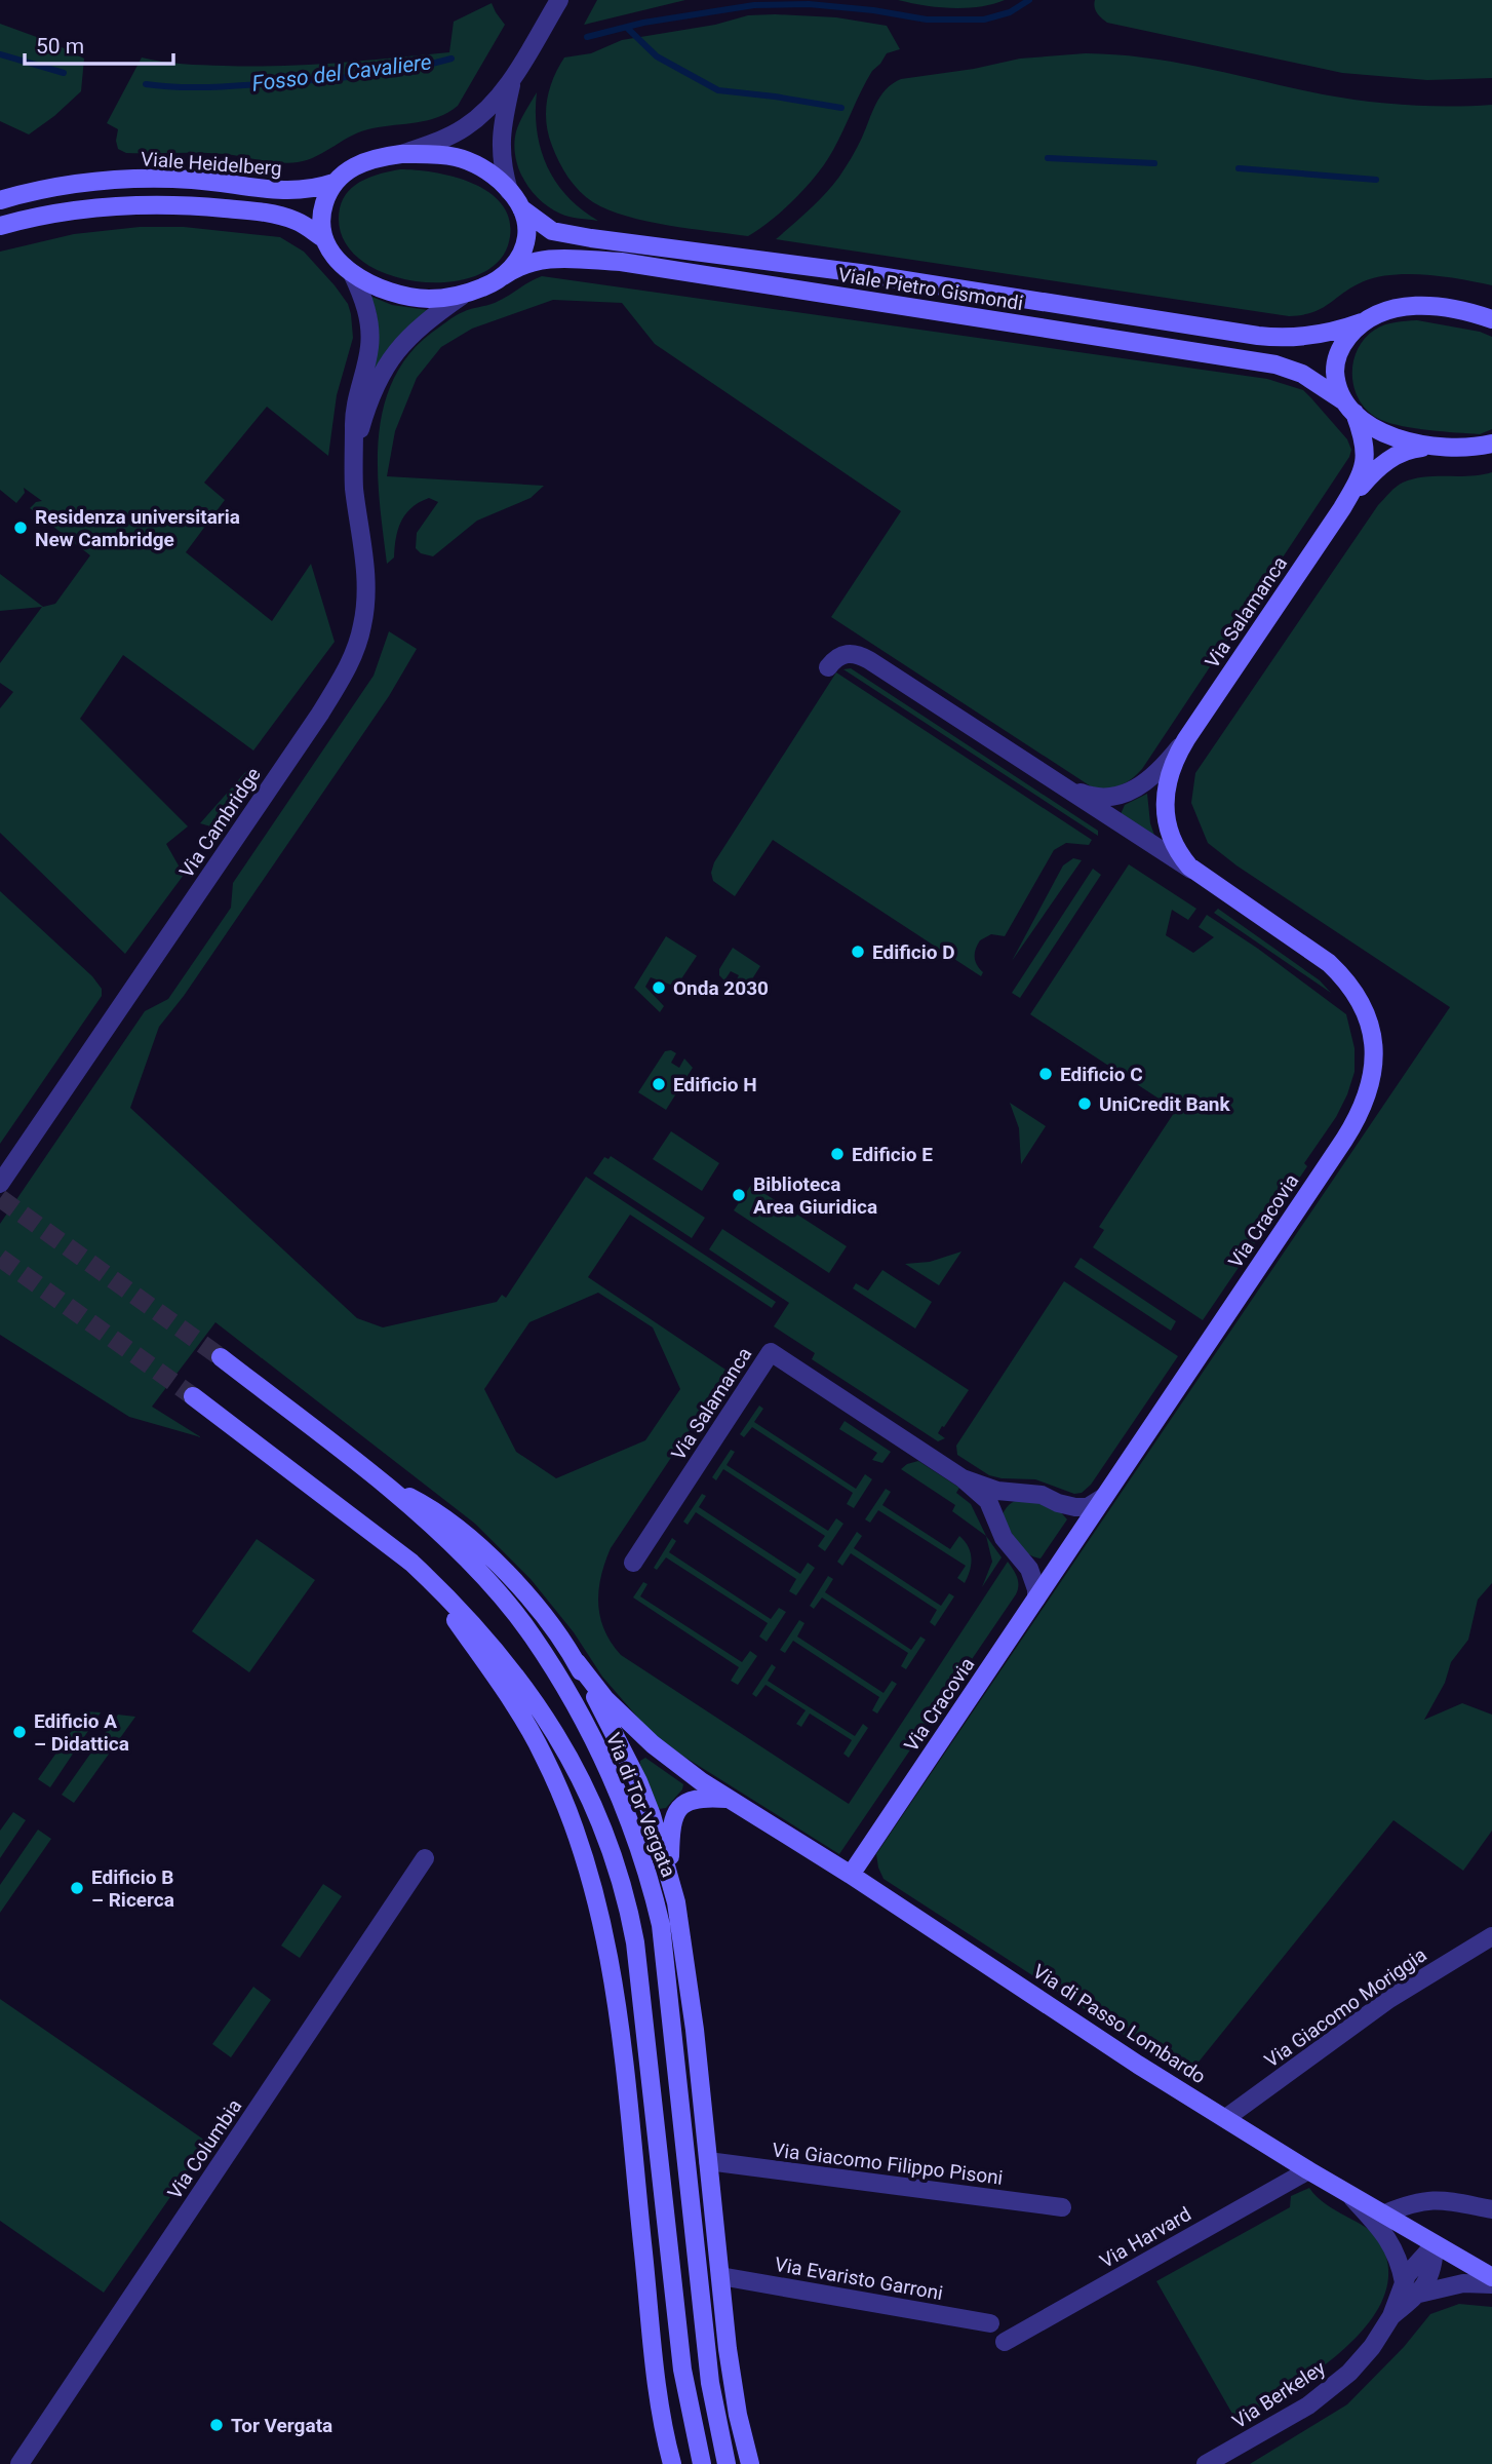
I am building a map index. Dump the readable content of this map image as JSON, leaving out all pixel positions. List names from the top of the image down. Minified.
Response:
{"streets":{"street":["Viale Heidelberg","Viale Pietro Gismondi","Via Salamanca","Via Cambridge","Via Cracovia","Via di Tor Vergata","Via Giacomo Moriggia","Via di Passo Lombardo","Via Columbia","Via Giacomo Filippo Pisoni","Via Harvard","Via Evaristo Garroni","Via Berkeley"]},"crossings":[["Viale Heidelberg","Viale Pietro Gismondi"],["Viale Heidelberg","Via Cambridge"],["Viale Pietro Gismondi","Via Cambridge"],["Via Salamanca","Via Cracovia"],["Via Cracovia","Via di Passo Lombardo"],["Via di Tor Vergata","Via di Passo Lombardo"],["Via di Tor Vergata","Via Giacomo Filippo Pisoni"],["Via di Tor Vergata","Via Evaristo Garroni"],["Via Giacomo Moriggia","Via di Passo Lombardo"],["Via di Passo Lombardo","Via Harvard"],["Via di Passo Lombardo","Via Berkeley"]],"water":["Fosso del Cavaliere"],"places":["Residenza universitaria New Cambridge","Edificio D","Onda 2030","Edificio C","Edificio H","UniCredit Bank","Edificio E","Biblioteca Area Giuridica","Edificio A – Didattica","Edificio B – Ricerca","Tor Vergata"],"scale_bar":"50 m"}
